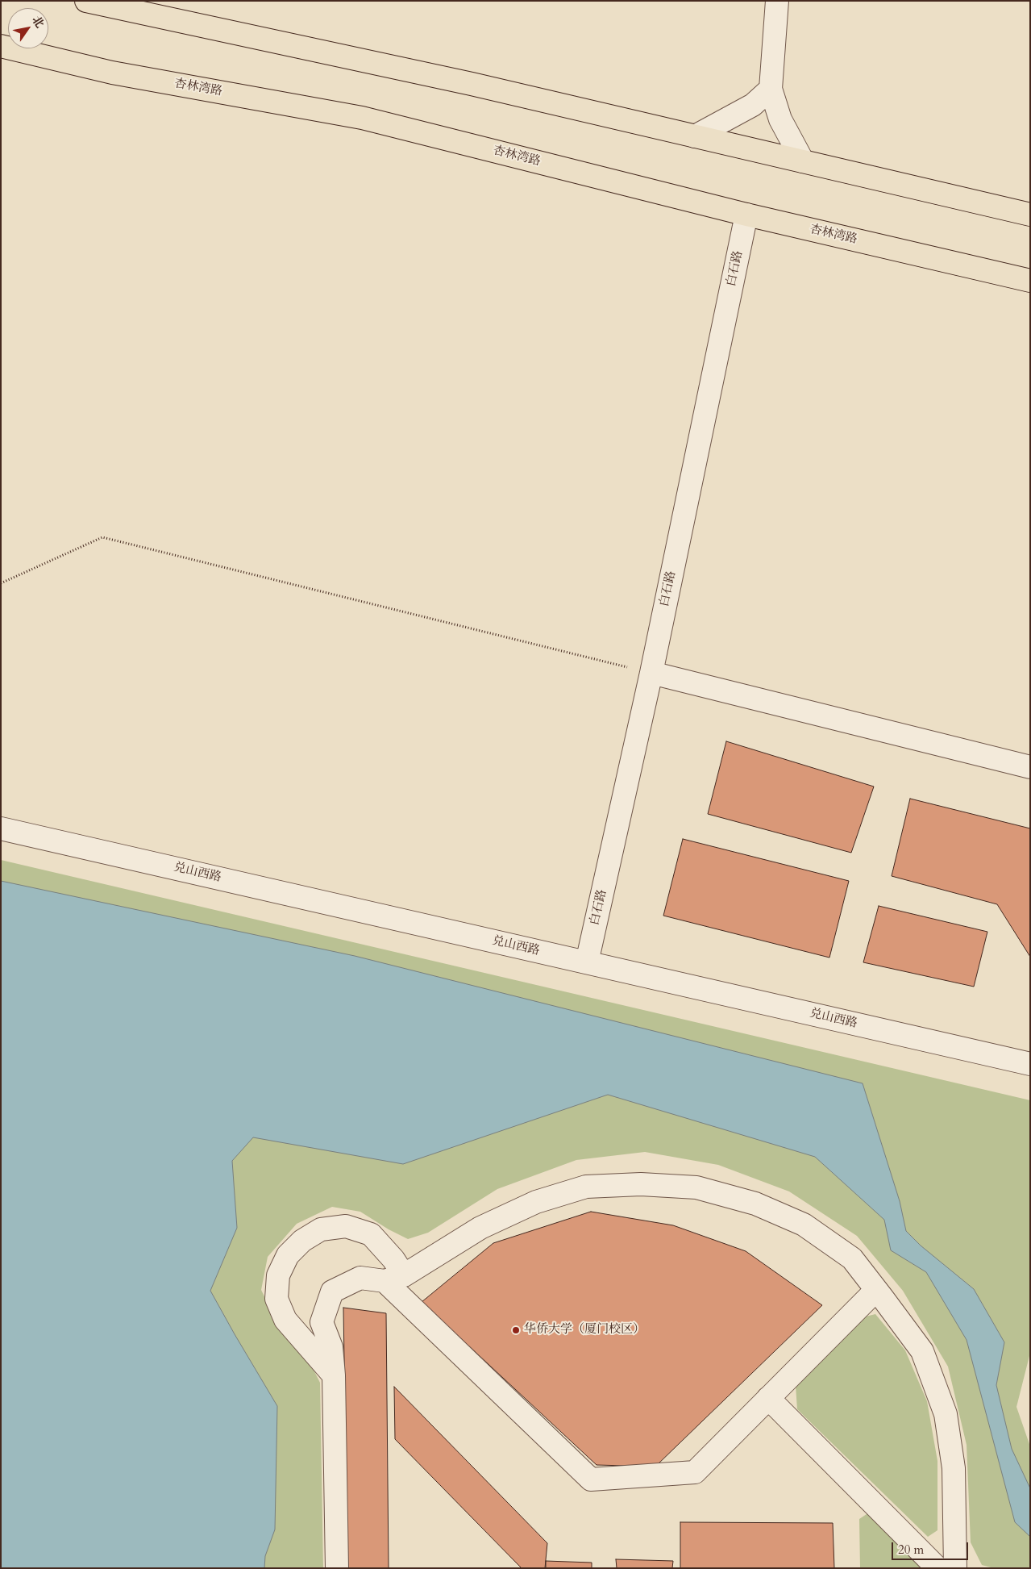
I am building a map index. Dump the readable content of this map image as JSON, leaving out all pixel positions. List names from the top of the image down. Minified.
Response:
{"streets":{"main road":["杏林湾路"],"street":["白石路","兑山西路"]},"crossings":[["杏林湾路","白石路"],["白石路","兑山西路"]],"places":["华侨大学（厦门校区）"],"scale_bar":"20 m","north":"top right"}
